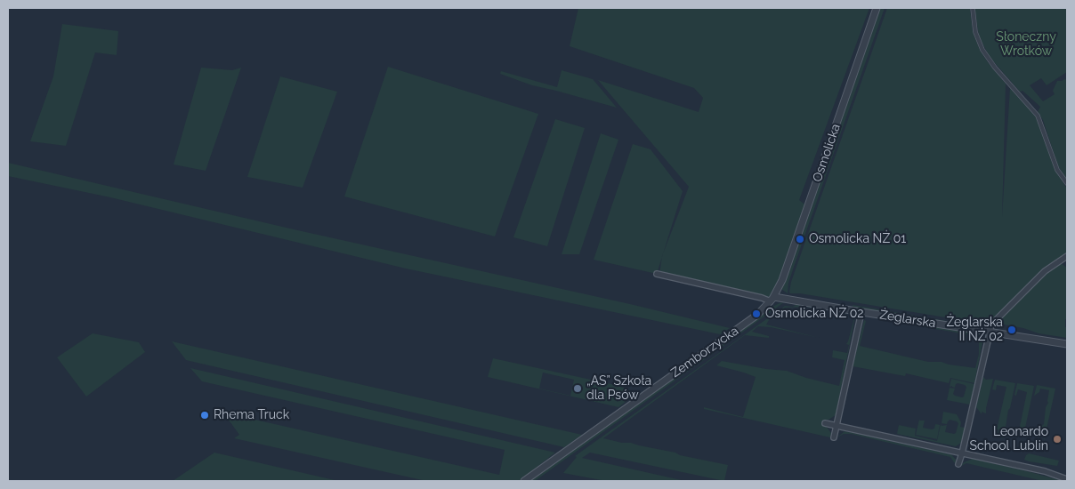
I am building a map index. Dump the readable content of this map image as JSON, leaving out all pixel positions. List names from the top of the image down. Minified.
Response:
{"streets":{"street":["Osmolicka","Żeglarska","Zemborzycka"]},"crossings":[["Osmolicka","Żeglarska"],["Osmolicka","Zemborzycka"],["Żeglarska","Zemborzycka"]],"parks":["Słoneczny Wrotków"],"places":["Osmolicka NŻ 01","Osmolicka NŻ 02","Żeglarska II NŻ 02","„AS” Szkoła dla Psów","Rhema Truck","Leonardo School Lublin"]}
